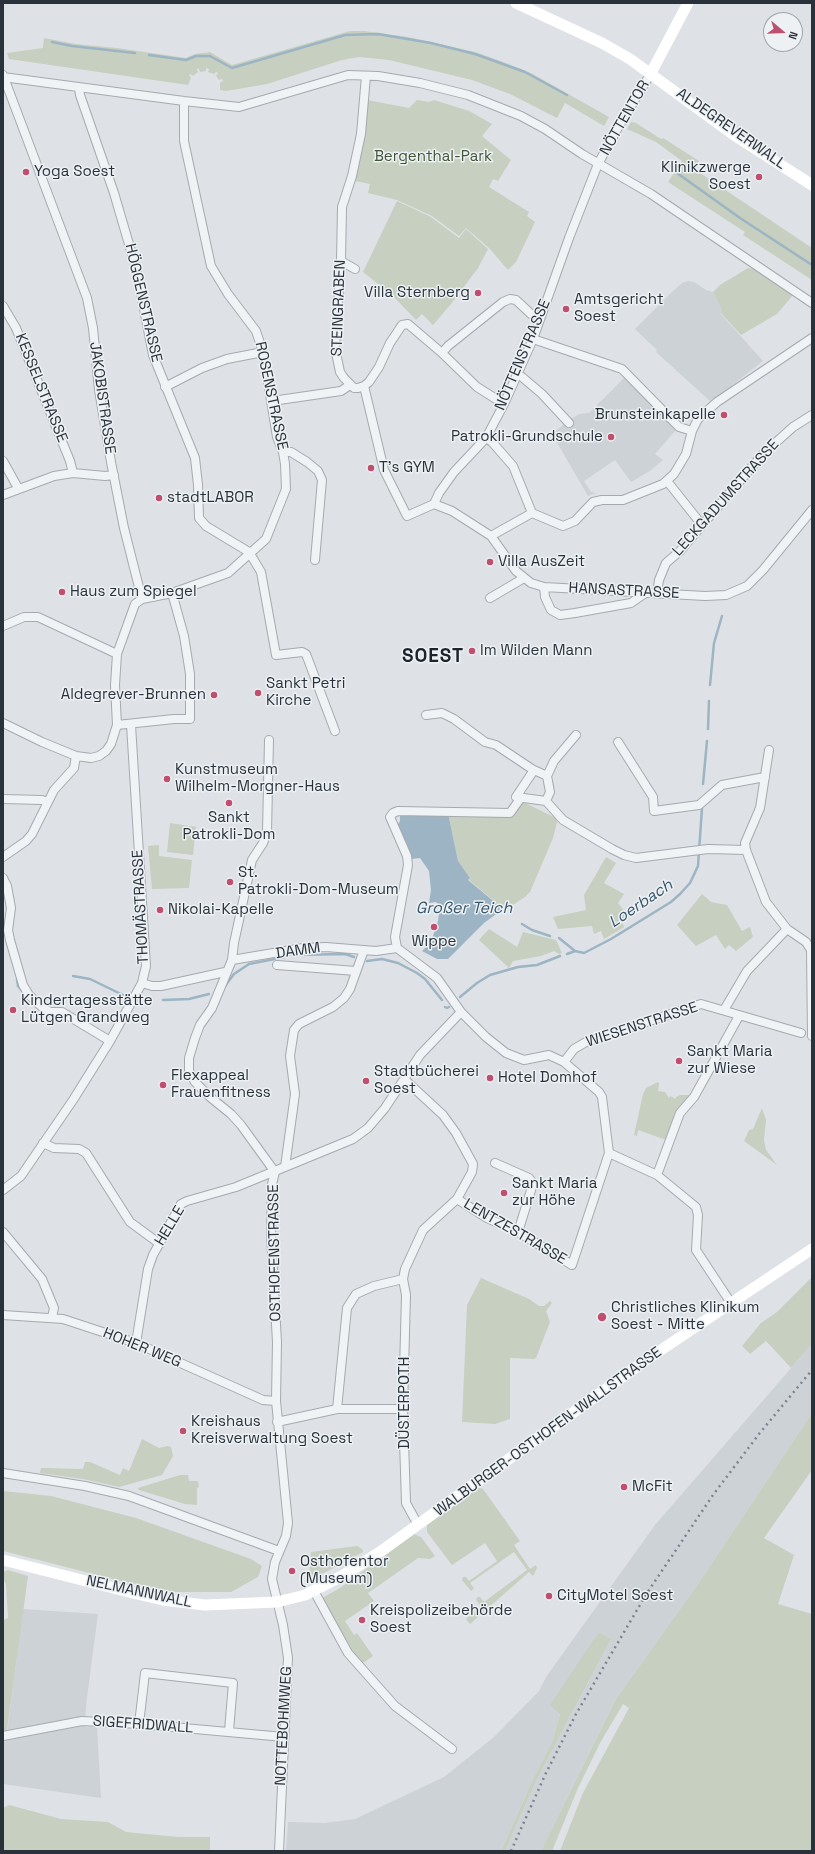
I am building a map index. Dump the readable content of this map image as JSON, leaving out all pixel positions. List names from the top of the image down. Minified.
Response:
{"streets":{"street":["NÖTTENTOR","ALDEGREVERWALL","HÖGGENSTRASSE","STEINGRABEN","NÖTTENSTRASSE","KESSELSTRASSE","ROSENSTRASSE","JAKOBISTRASSE","LECKGADUMSTRASSE","HANSASTRASSE","THOMÄSTRASSE","DAMM","WIESENSTRASSE","HELLE","LENTZESTRASSE","OSTHOFENSTRASSE","HOHER WEG","DÜSTERPOTH","WALBURGER-OSTHOFEN-WALLSTRASSE","NELMANNWALL","SIGEFRIDWALL","NOTTEBOHMWEG"]},"crossings":[["NÖTTENTOR","ALDEGREVERWALL"],["NÖTTENTOR","NÖTTENSTRASSE"],["HÖGGENSTRASSE","ROSENSTRASSE"],["ROSENSTRASSE","JAKOBISTRASSE"],["LECKGADUMSTRASSE","HANSASTRASSE"],["DAMM","OSTHOFENSTRASSE"],["HELLE","OSTHOFENSTRASSE"],["HELLE","HOHER WEG"],["OSTHOFENSTRASSE","HOHER WEG"],["OSTHOFENSTRASSE","NOTTEBOHMWEG"],["DÜSTERPOTH","WALBURGER-OSTHOFEN-WALLSTRASSE"],["WALBURGER-OSTHOFEN-WALLSTRASSE","NELMANNWALL"],["WALBURGER-OSTHOFEN-WALLSTRASSE","NOTTEBOHMWEG"],["NELMANNWALL","NOTTEBOHMWEG"],["SIGEFRIDWALL","NOTTEBOHMWEG"]],"districts":["SOEST"],"water":["Loerbach","Großer Teich"],"parks":["Bergenthal-Park"],"places":["Yoga Soest","Klinikzwerge Soest","Villa Sternberg","Amtsgericht Soest","Brunsteinkapelle","Patrokli-Grundschule","T's GYM","stadtLABOR","Villa AusZeit","Haus zum Spiegel","Im Wilden Mann","Sankt Petri Kirche","Aldegrever-Brunnen","Kunstmuseum Wilhelm-Morgner-Haus","Sankt Patrokli-Dom","St. Patrokli-Dom-Museum","Nikolai-Kapelle","Wippe","Kindertagesstätte Lütgen Grandweg","Sankt Maria zur Wiese","Hotel Domhof","Stadtbücherei Soest","Flexappeal Frauenfitness","Sankt Maria zur Höhe","Christliches Klinikum Soest - Mitte","Kreishaus Kreisverwaltung Soest","McFit","Osthofentor (Museum)","CityMotel Soest","Kreispolizeibehörde Soest"],"north":"right"}
